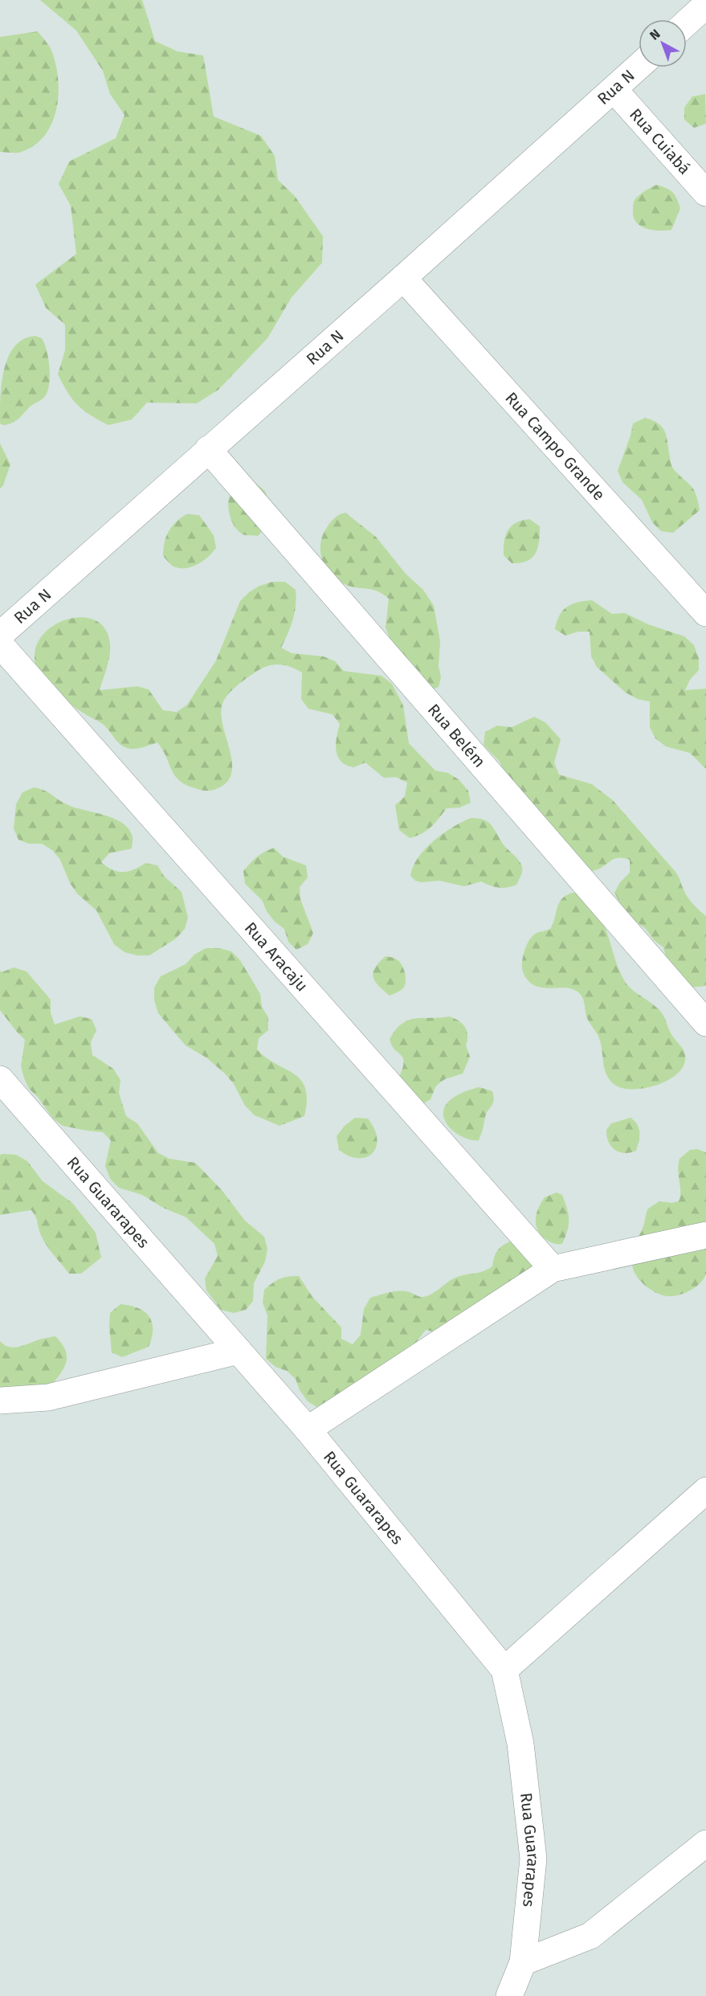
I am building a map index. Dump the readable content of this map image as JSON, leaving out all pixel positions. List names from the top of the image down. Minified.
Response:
{"streets":{"street":["Rua N","Rua Cuiabá","Rua Campo Grande","Rua Belém","Rua Aracaju","Rua Guararapes"]},"crossings":[["Rua N","Rua Cuiabá"],["Rua N","Rua Campo Grande"],["Rua N","Rua Belém"]],"north":"top left"}
